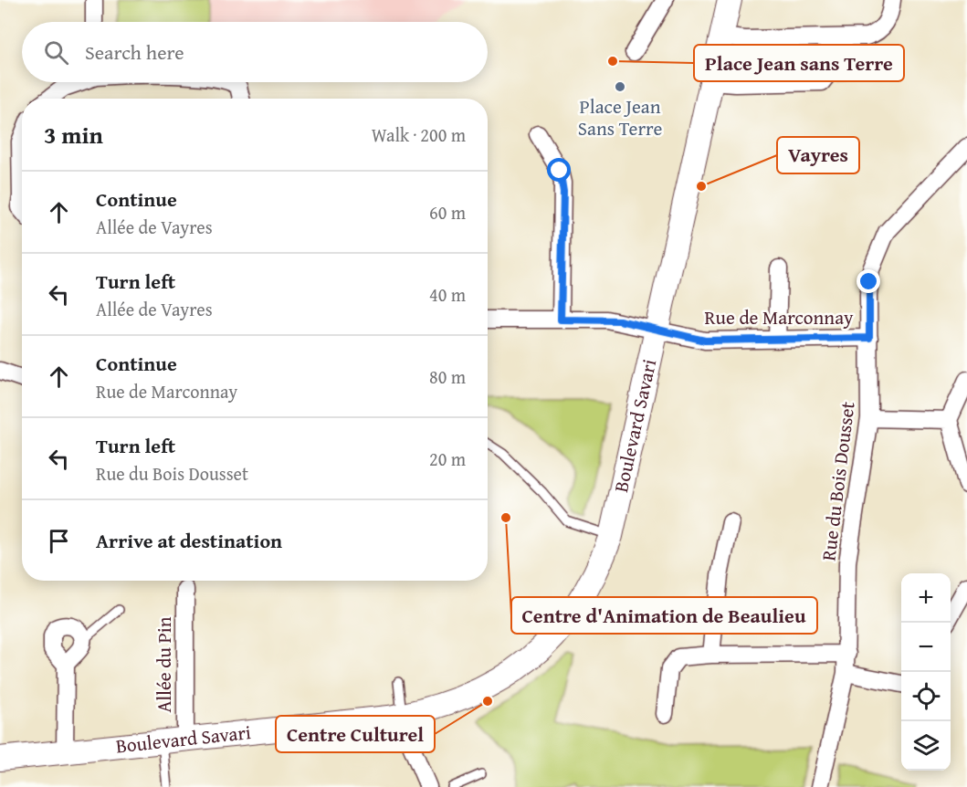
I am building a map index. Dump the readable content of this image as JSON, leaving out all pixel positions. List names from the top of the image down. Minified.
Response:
{"streets":{"street":["Rue de Marconnay","Boulevard Savari","Rue du Bois Dousset","Allée du Pin"]},"crossings":[["Rue de Marconnay","Boulevard Savari"],["Rue de Marconnay","Rue du Bois Dousset"],["Boulevard Savari","Allée du Pin"]],"places":["Place Jean sans Terre","Place Jean Sans Terre","Vayres","Centre d'Animation de Beaulieu","Centre Culturel"],"page":{"search":"Search here","heading":["3 min","Walk · 200 m"],"list":[["Continue","Allée de Vayres","60 m"],["Turn left","Allée de Vayres","40 m"],["Continue","Rue de Marconnay","80 m"],["Turn left","Rue du Bois Dousset","20 m"],"Arrive at destination"],"map_buttons":["+","−"]}}
